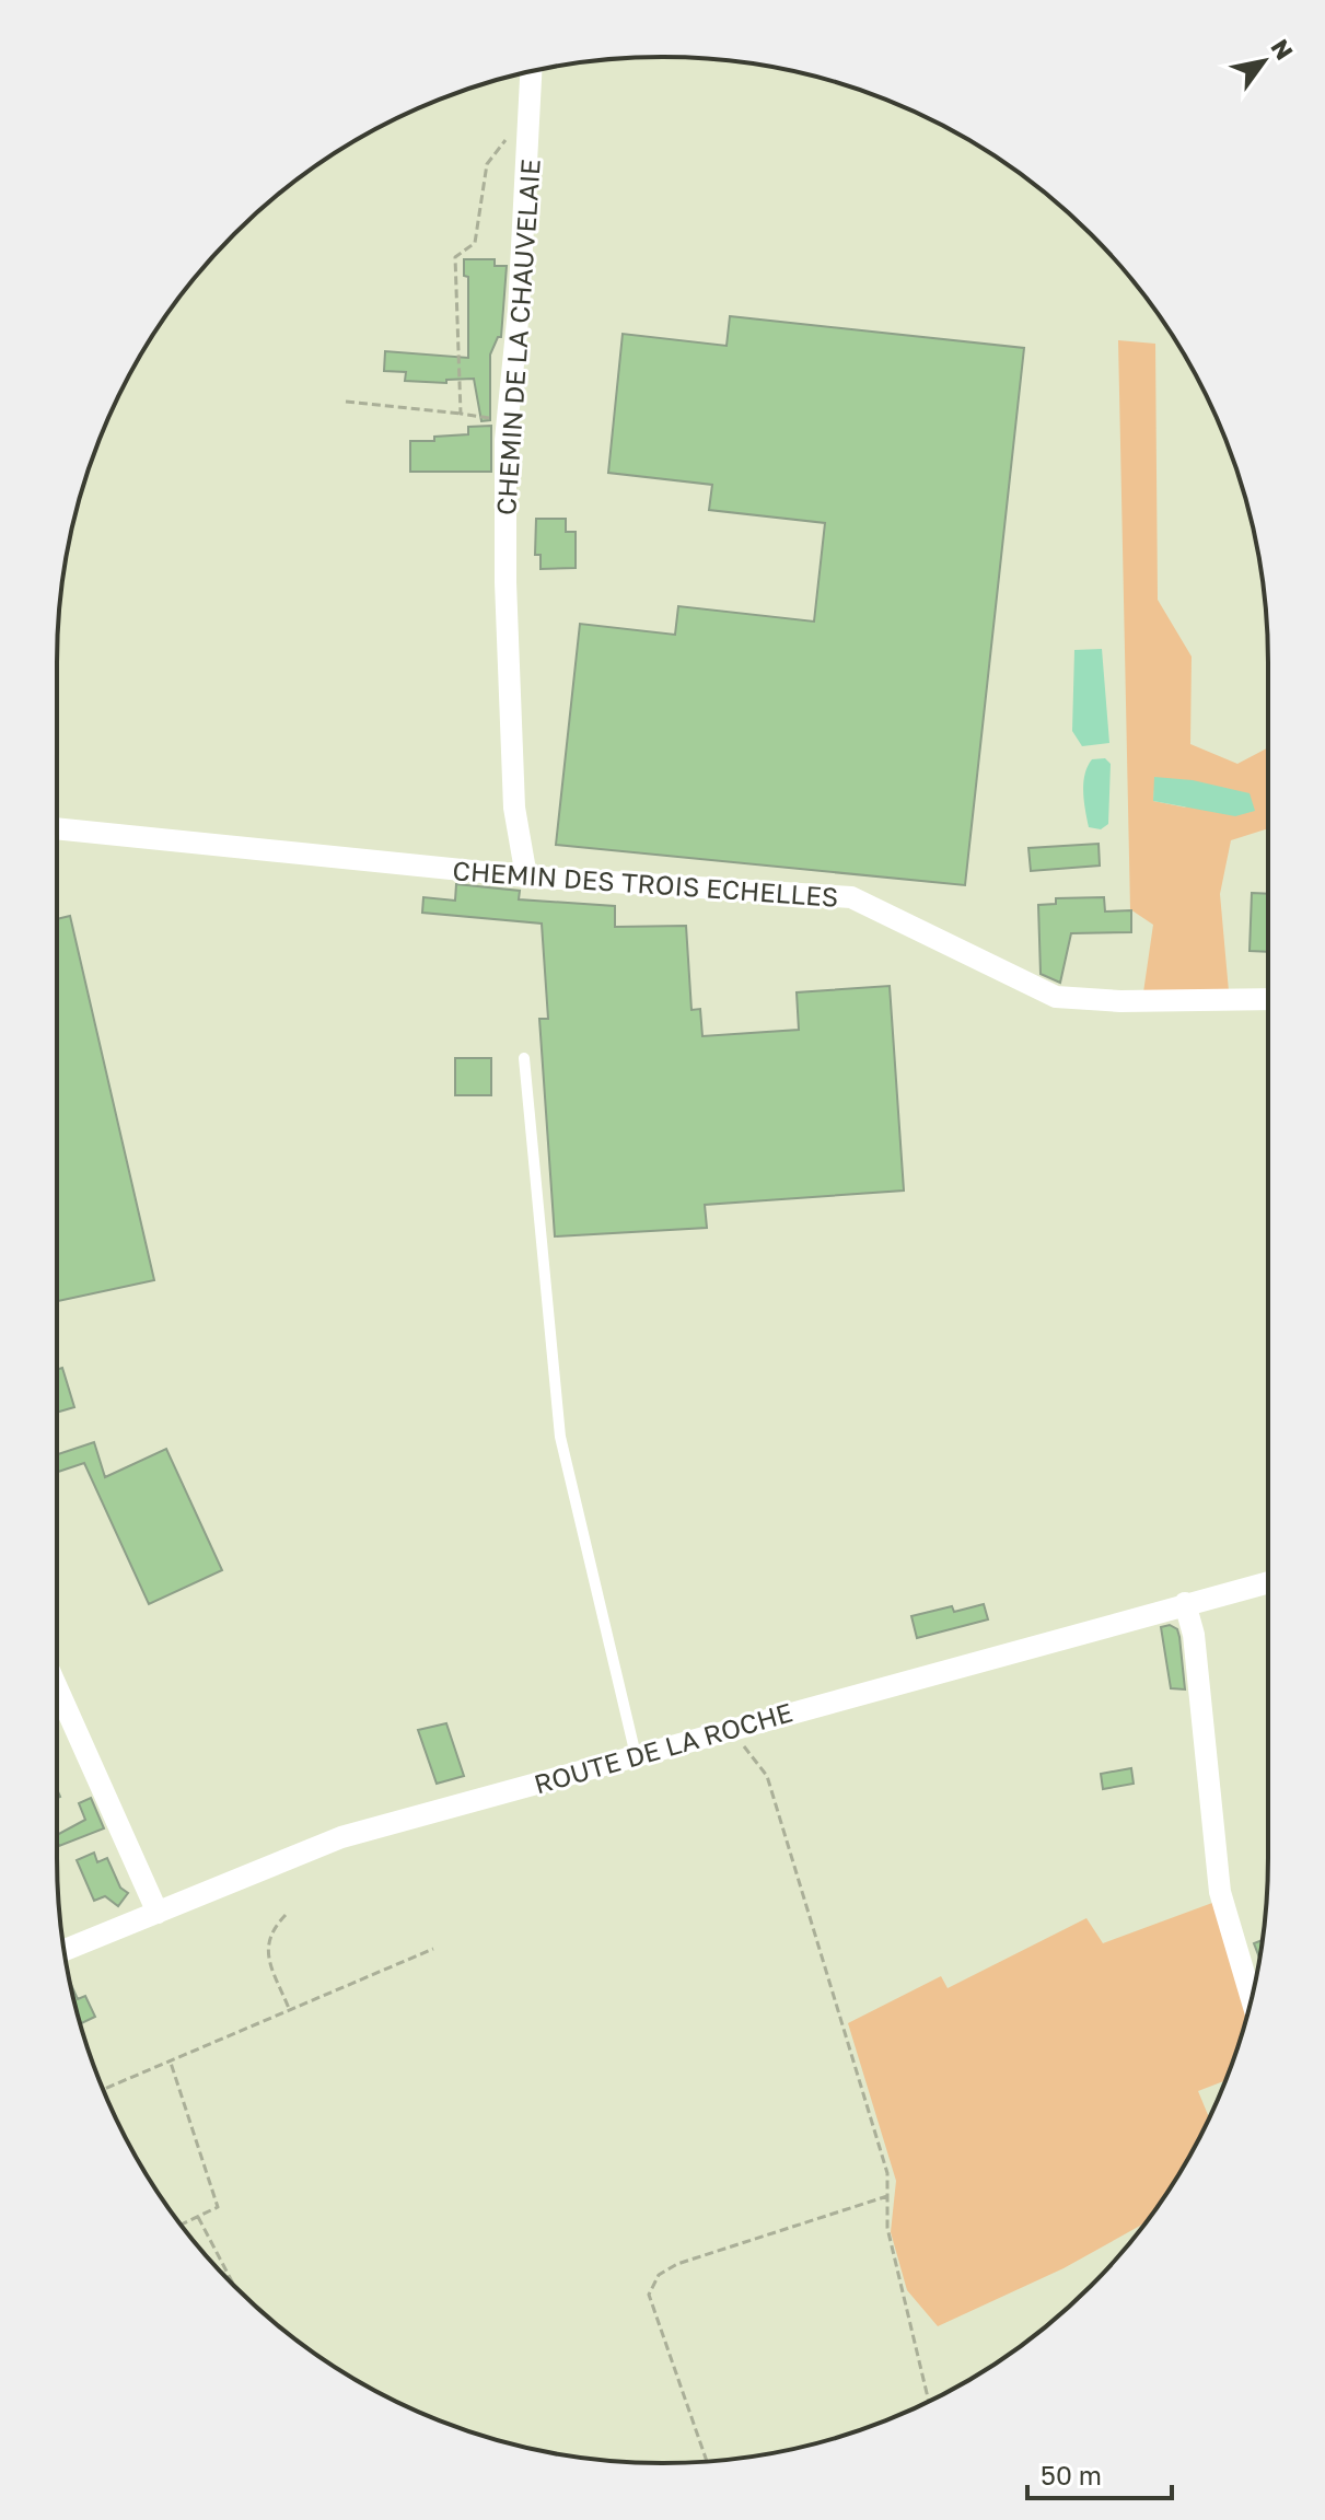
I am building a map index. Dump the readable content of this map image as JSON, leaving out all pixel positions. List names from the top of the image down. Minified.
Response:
{"streets":{"street":["CHEMIN DE LA CHAUVELAIE","CHEMIN DES TROIS ECHELLES","ROUTE DE LA ROCHE"]},"crossings":[["CHEMIN DE LA CHAUVELAIE","CHEMIN DES TROIS ECHELLES"]],"scale_bar":"50 m","north":"top right"}
